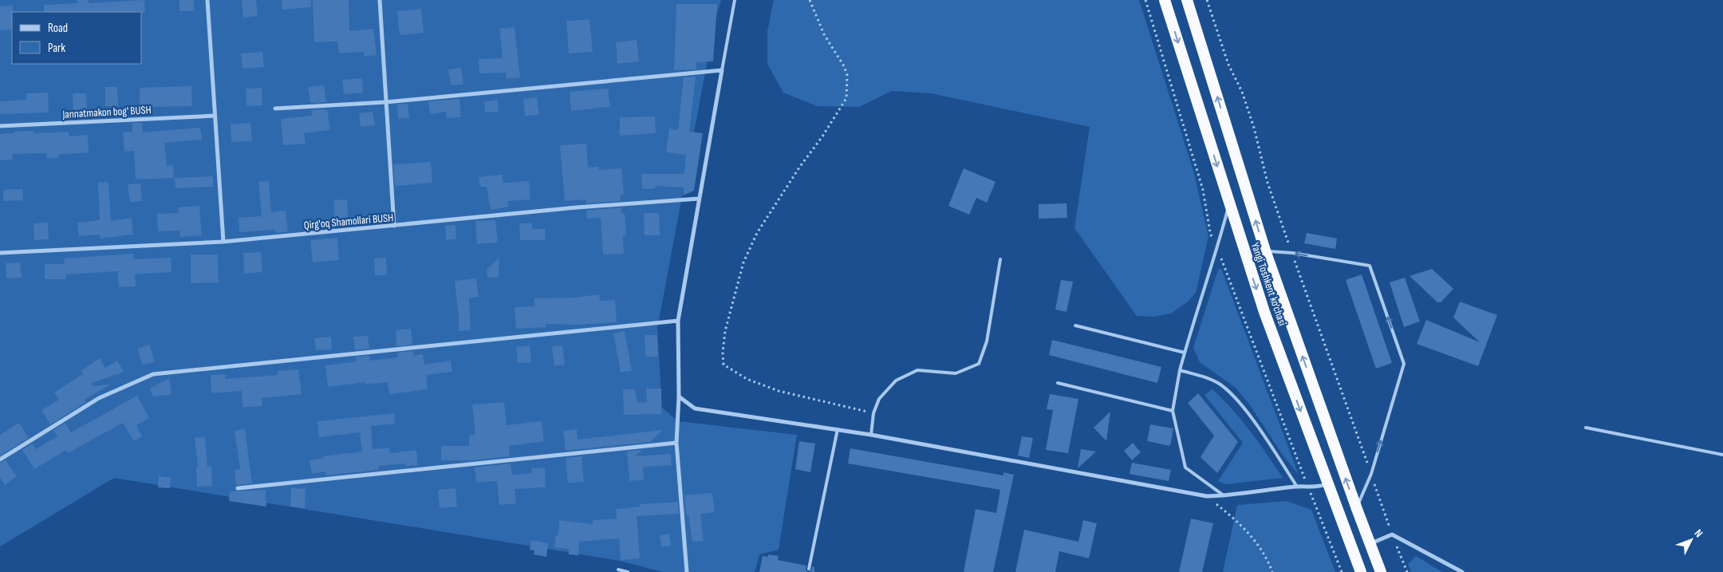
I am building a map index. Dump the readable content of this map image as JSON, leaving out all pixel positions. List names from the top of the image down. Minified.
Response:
{"streets":{"highway":["Yangi Toshkent ko‘chasi"],"street":["Jannatmakon bog' BUSH","Qirg'oq Shamollari BUSH"]},"legend":["Road","Park"],"north":"top right"}
